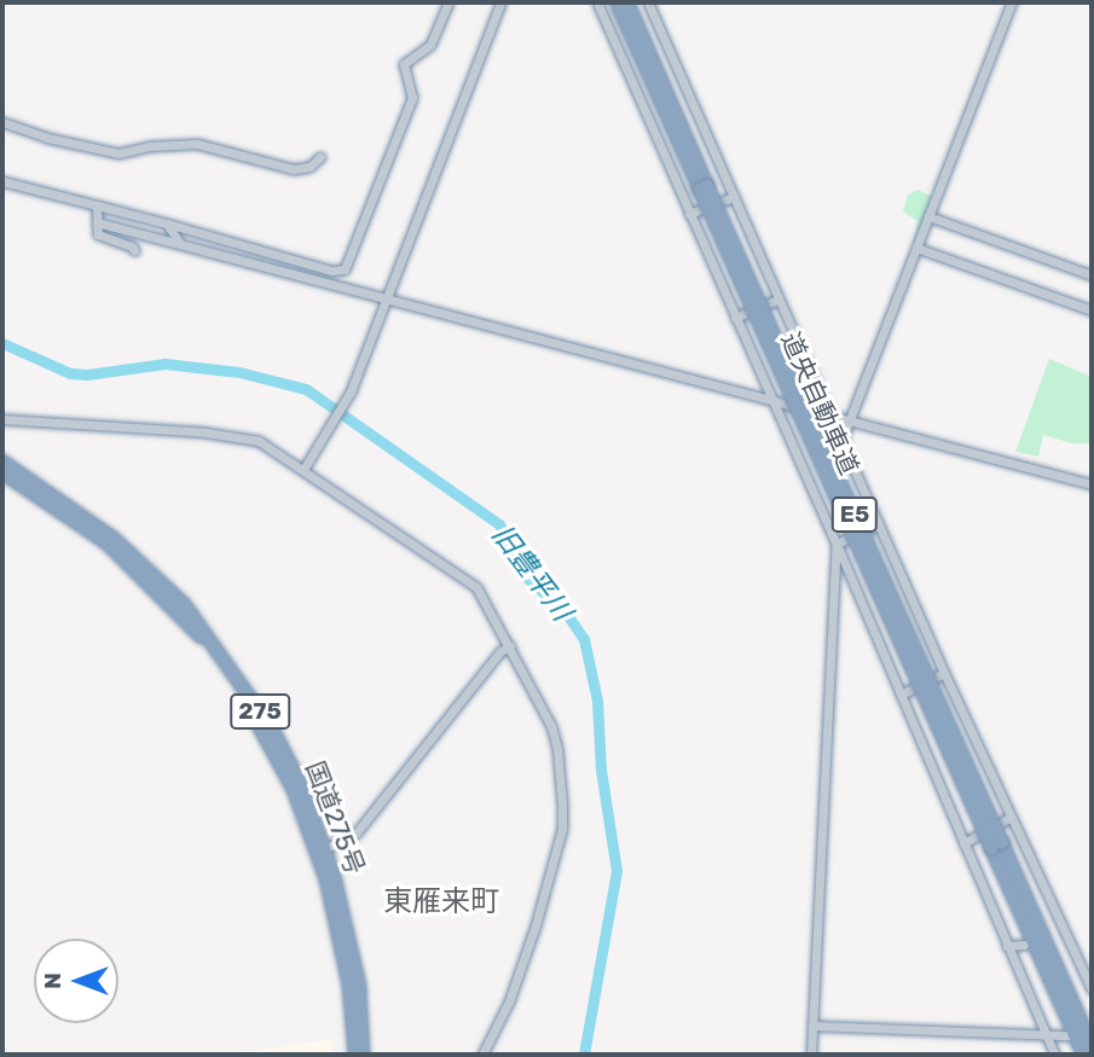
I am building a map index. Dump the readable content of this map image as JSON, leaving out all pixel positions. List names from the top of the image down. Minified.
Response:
{"streets":{"highway":["道央自動車道","E5","275","国道275号"]},"districts":["東雁来町"],"water":["旧豊平川"],"north":"left"}
